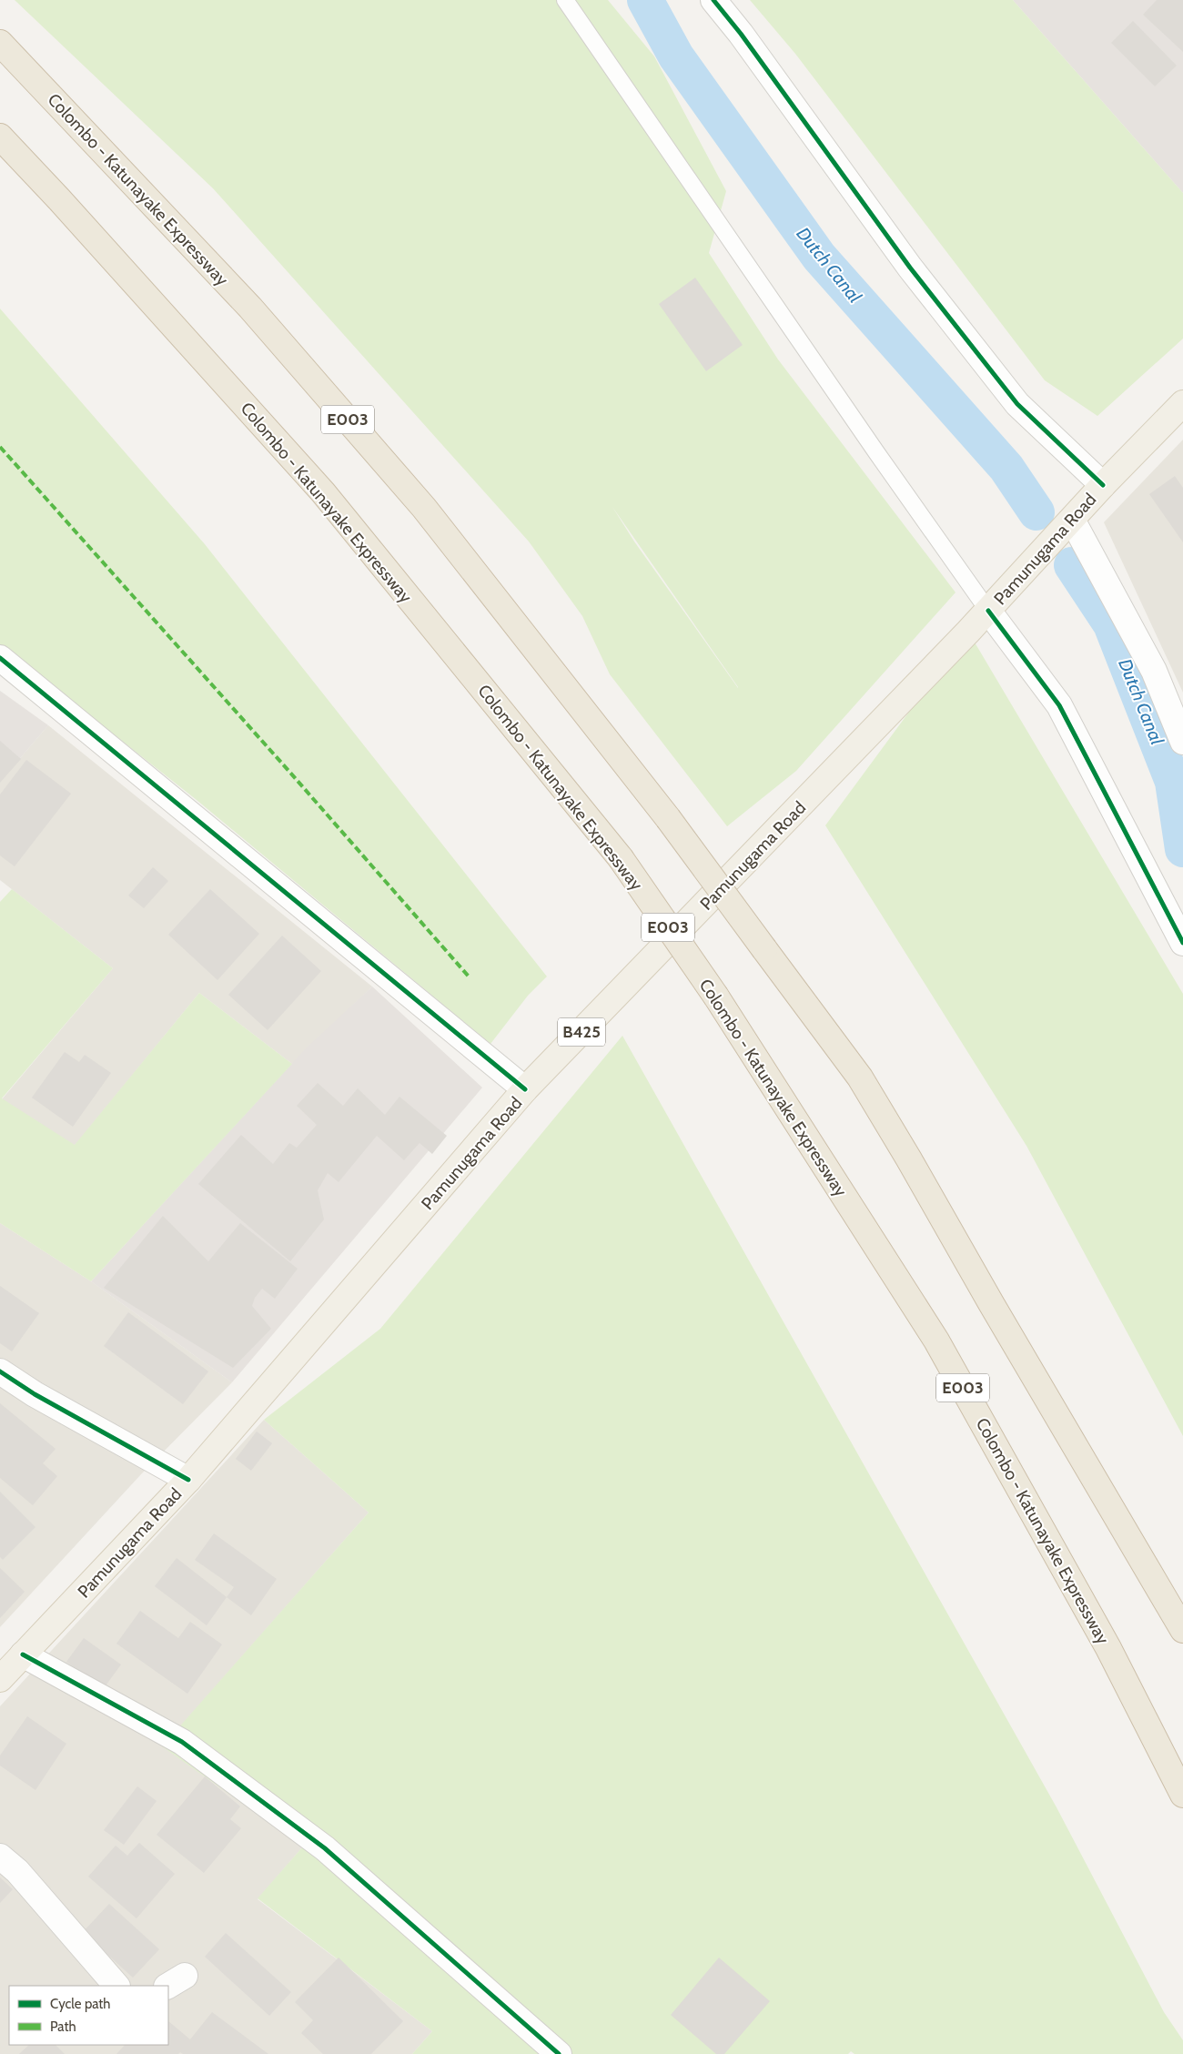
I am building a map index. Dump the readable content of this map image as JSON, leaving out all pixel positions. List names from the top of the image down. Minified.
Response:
{"streets":{"highway":["Colombo - Katunayake Expressway","E003"],"main road":["Pamunugama Road","B425"]},"water":["Dutch Canal"],"legend":["Cycle path","Path"]}
